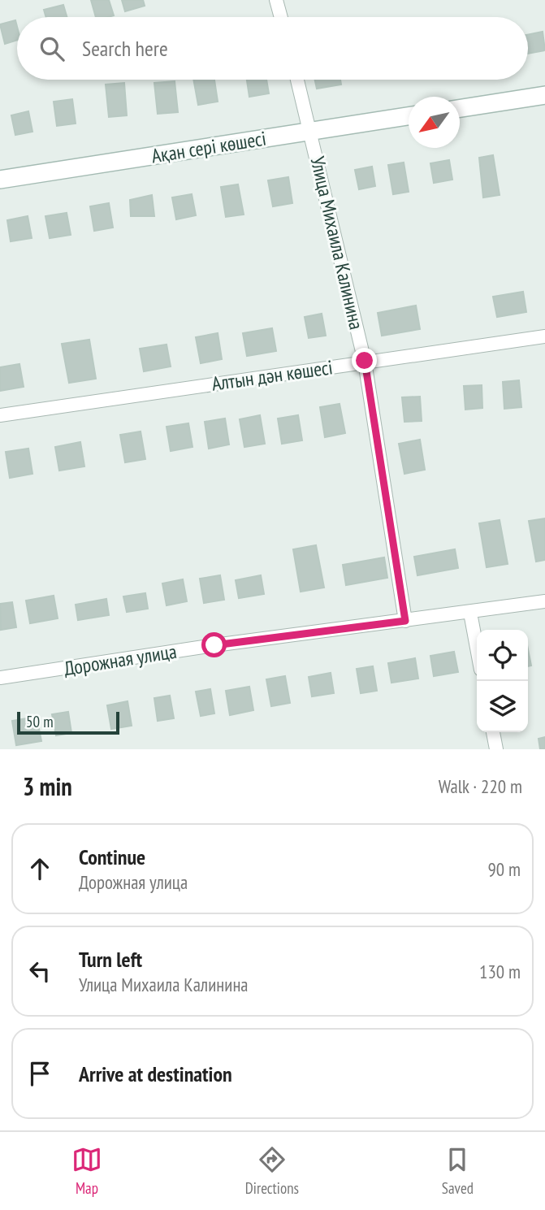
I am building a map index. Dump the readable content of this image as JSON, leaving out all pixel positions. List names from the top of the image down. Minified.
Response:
{"streets":{"street":["Ақан сері көшесі","Улица Михаила Калинина","Алтын дән көшесі","Дорожная улица"]},"crossings":[["Ақан сері көшесі","Улица Михаила Калинина"],["Улица Михаила Калинина","Алтын дән көшесі"],["Улица Михаила Калинина","Дорожная улица"]],"scale_bar":"50 m","north":"bottom left","page":{"search":"Search here","scale":"50 m","heading":["3 min","Walk · 220 m"],"list":[["Continue","Дорожная улица","90 m"],["Turn left","Улица Михаила Калинина","130 m"],"Arrive at destination"],"nav":["Map","Directions","Saved"]}}
